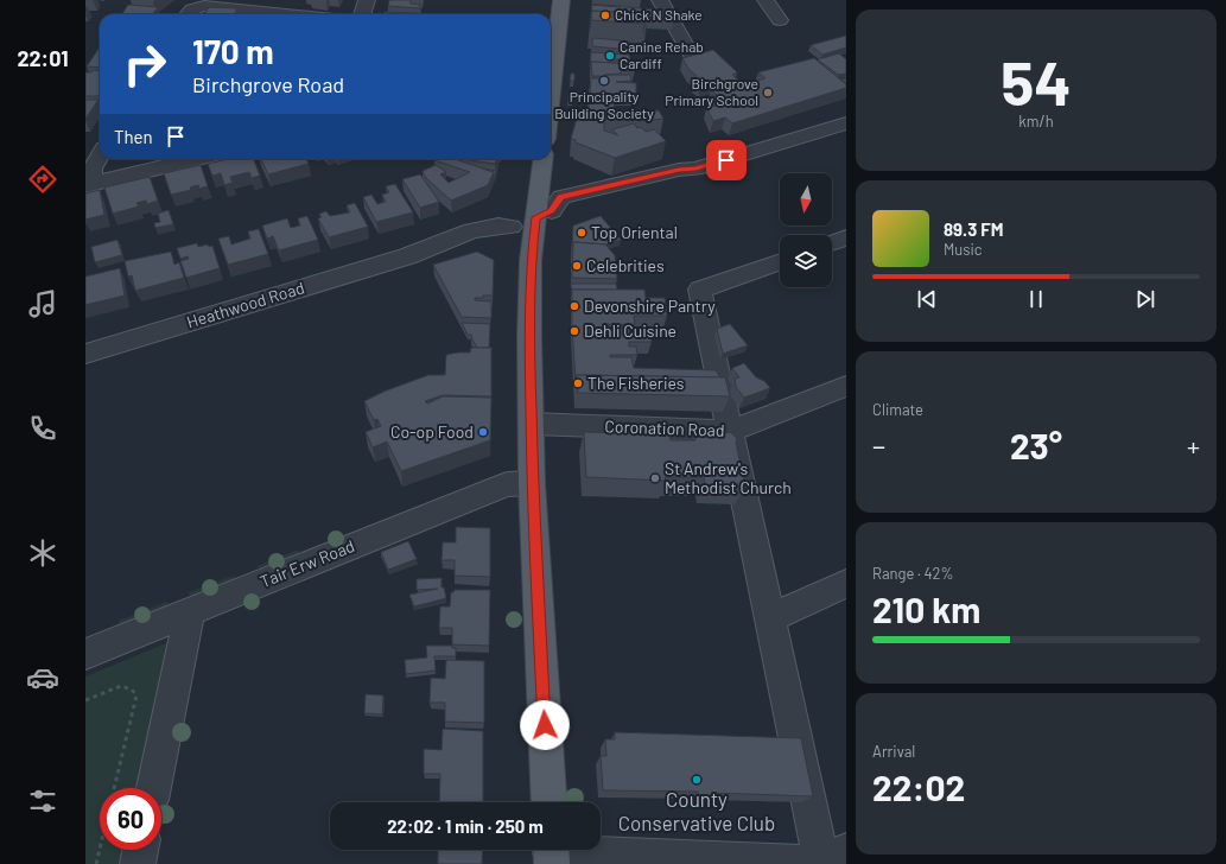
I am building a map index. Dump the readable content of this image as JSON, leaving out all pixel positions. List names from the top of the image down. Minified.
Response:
{"streets":{"street":["Heathwood Road","Coronation Road","Tair Erw Road"]},"places":["Chick N Shake","Canine Rehab Cardiff","Principality Building Society","Birchgrove Primary School","Top Oriental","Celebrities","Devonshire Pantry","Dehli Cuisine","The Fisheries","Co-op Food","St Andrew's Methodist Church","County Conservative Club"],"north":"bottom","page":{"tabs":"22:01","tile":[["54","km/h"],"Climate",["Range · 42%","210 km"],["Arrival","22:02"]],"turn":["170 m","Birchgrove Road"],"then":"Then","song":["89.3 FM","Music"],"heat":["−","23°","+"],"limit":"60","trip":"22:02 · 1 min · 250 m"}}
